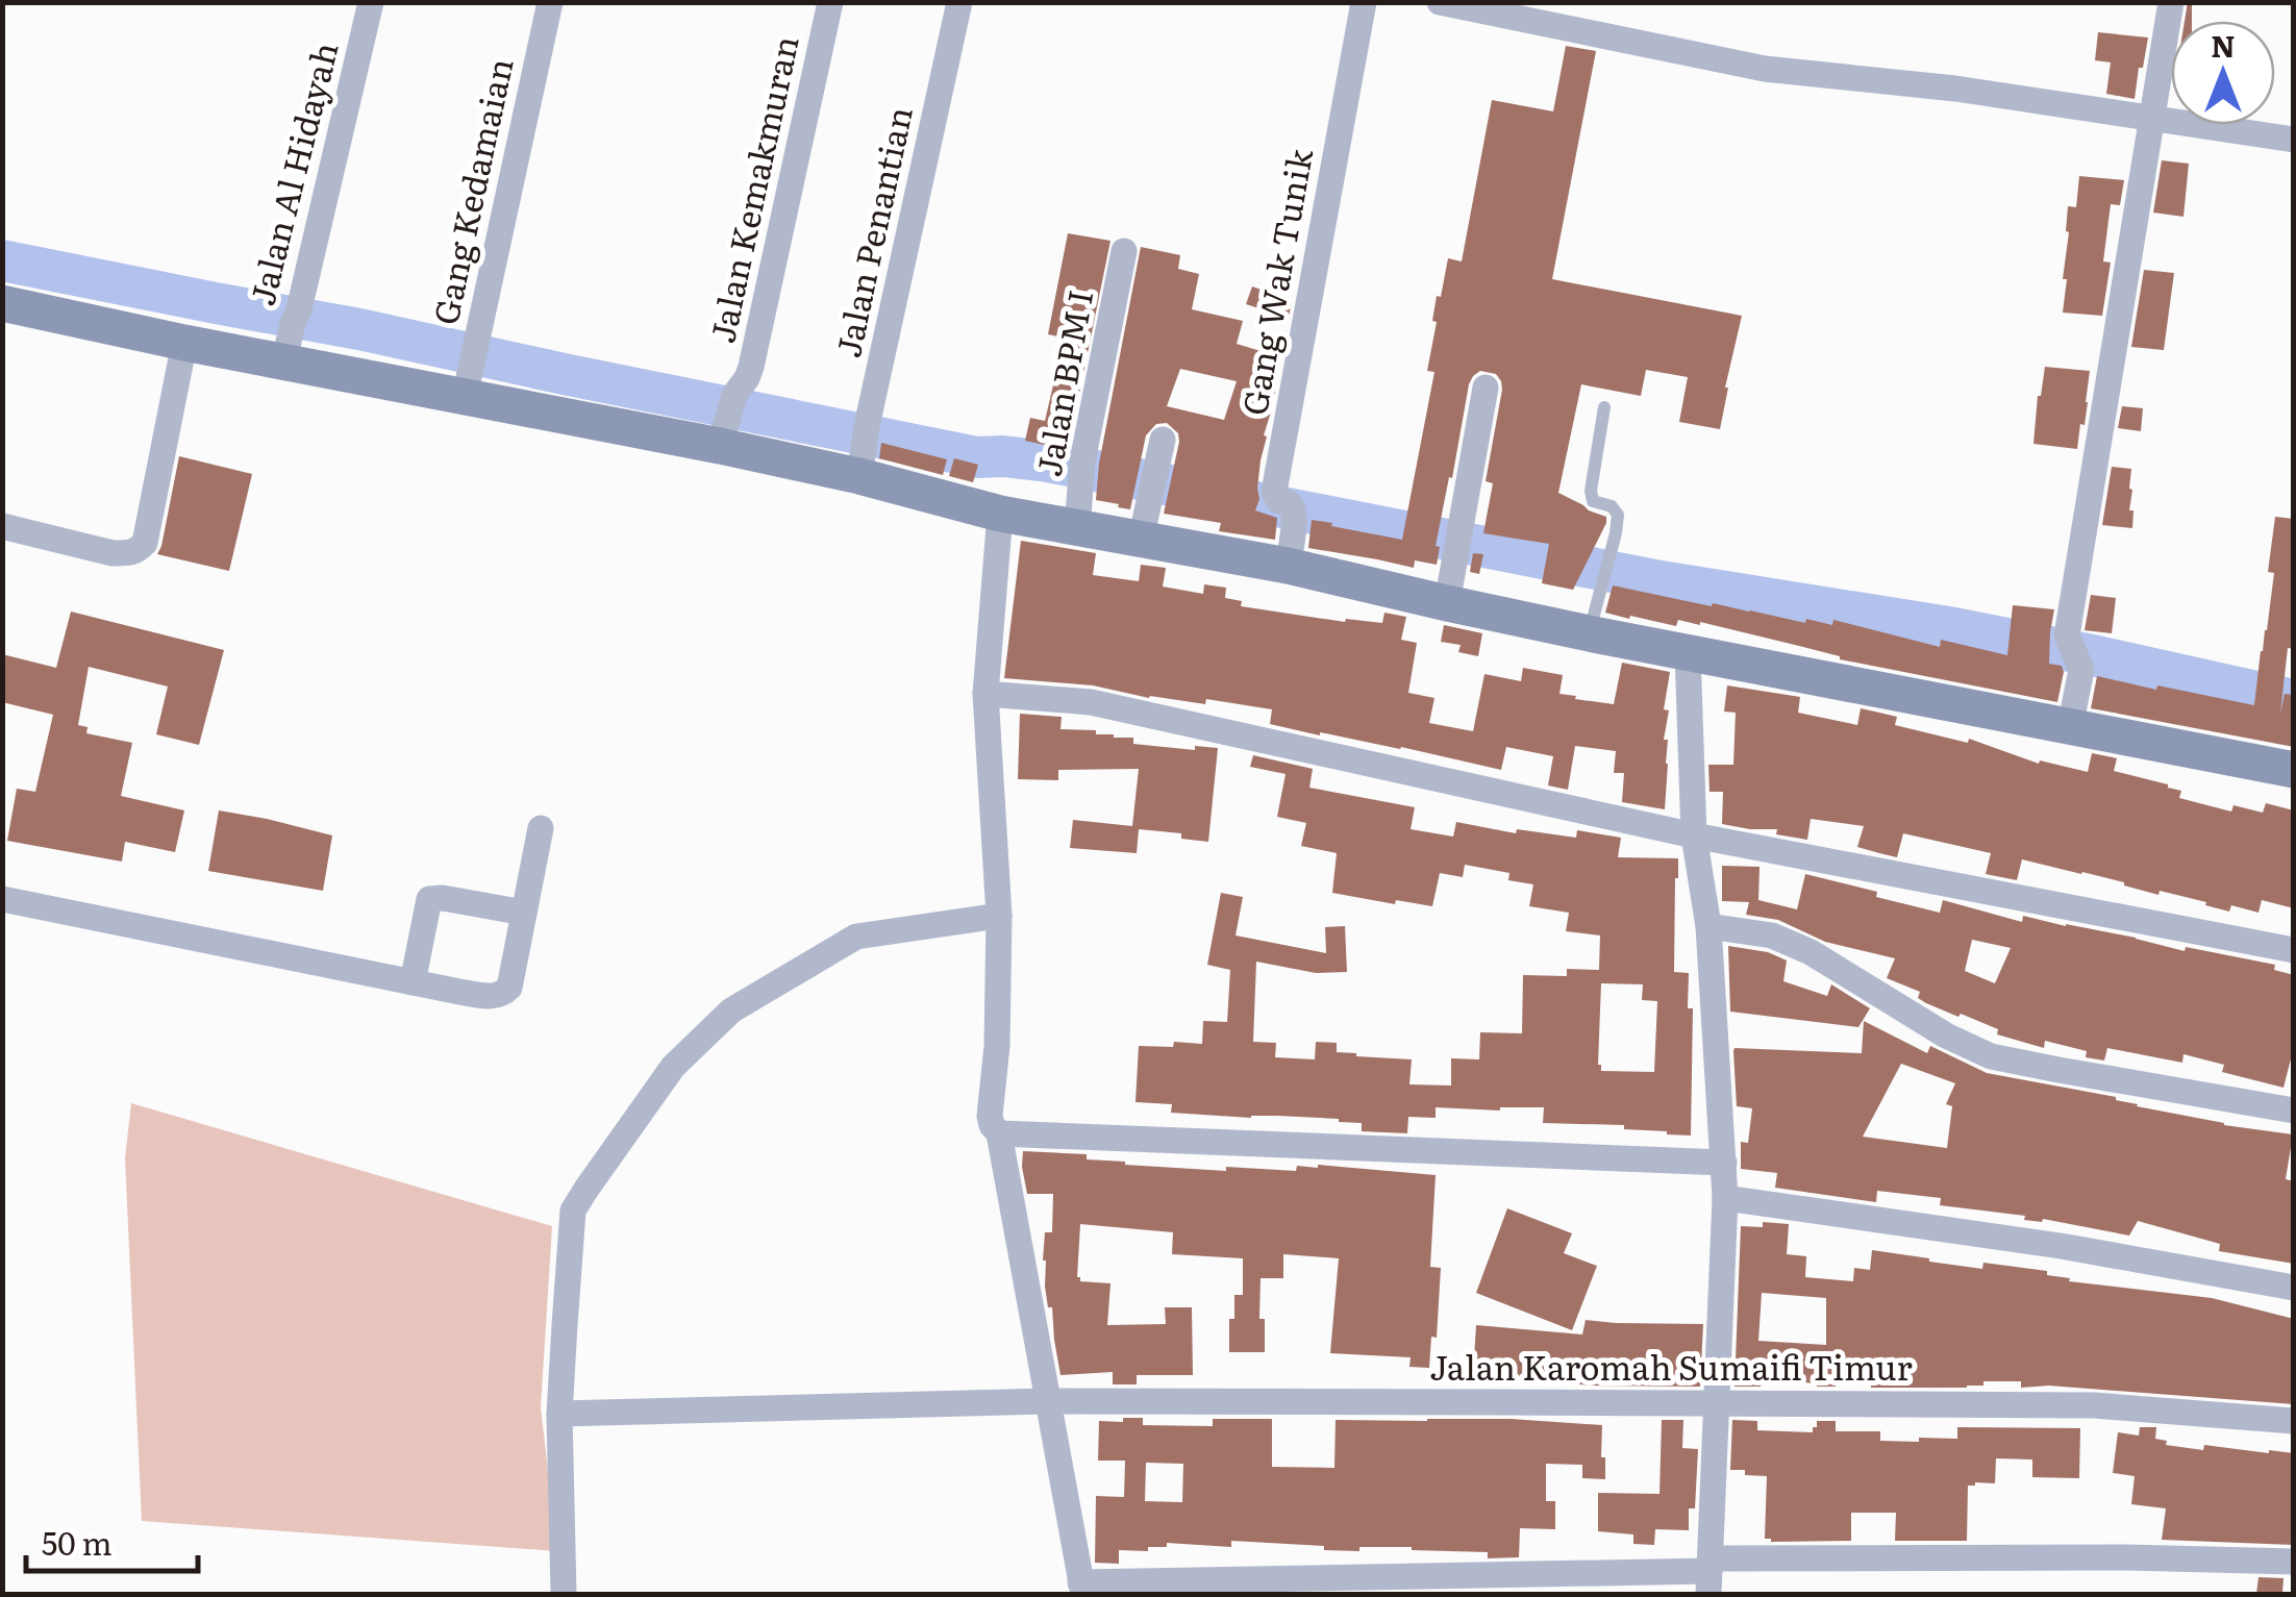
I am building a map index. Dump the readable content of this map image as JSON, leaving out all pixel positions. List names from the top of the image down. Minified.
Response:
{"streets":{"street":["Jalan Al Hidayah","Jalan Kemakmuran","Gang Kedamaian","Jalan Penantian","Gang Wak Tunik","Jalan BPM I","Jalan Karomah Sumaifi Timur"]},"scale_bar":"50 m","north":"top"}
